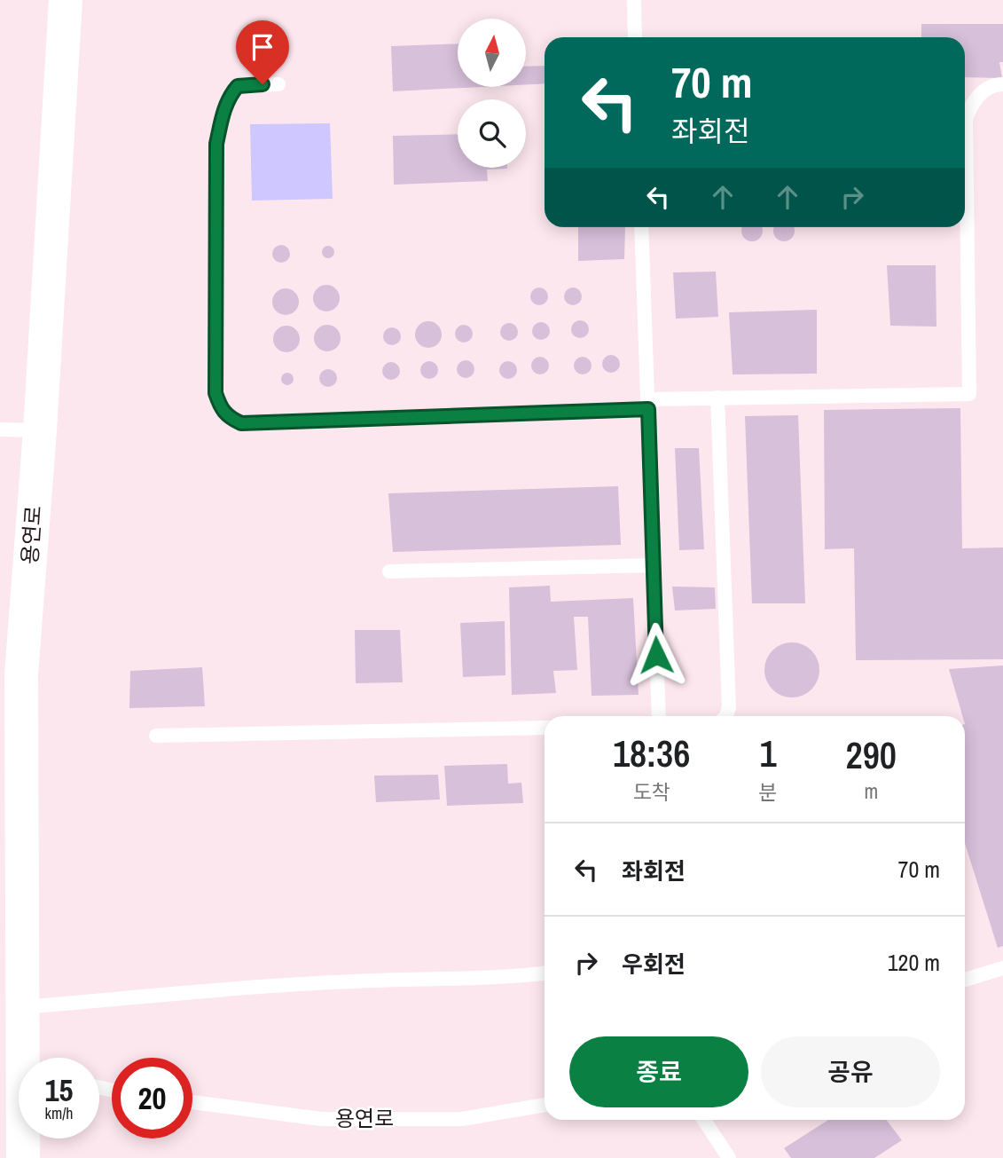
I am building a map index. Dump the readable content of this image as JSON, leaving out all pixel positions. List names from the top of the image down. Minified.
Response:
{"streets":{"street":["용연로"]},"north":"top","page":{"turn":["70 m","좌회전"],"eta":["18:36","도착","1","분","290","m"],"list":[{"name":"좌회전","value":"70 m"},{"name":"우회전","value":"120 m"}],"buttons":["종료","공유"],"speed":"15 km/h","limit":"20"}}
